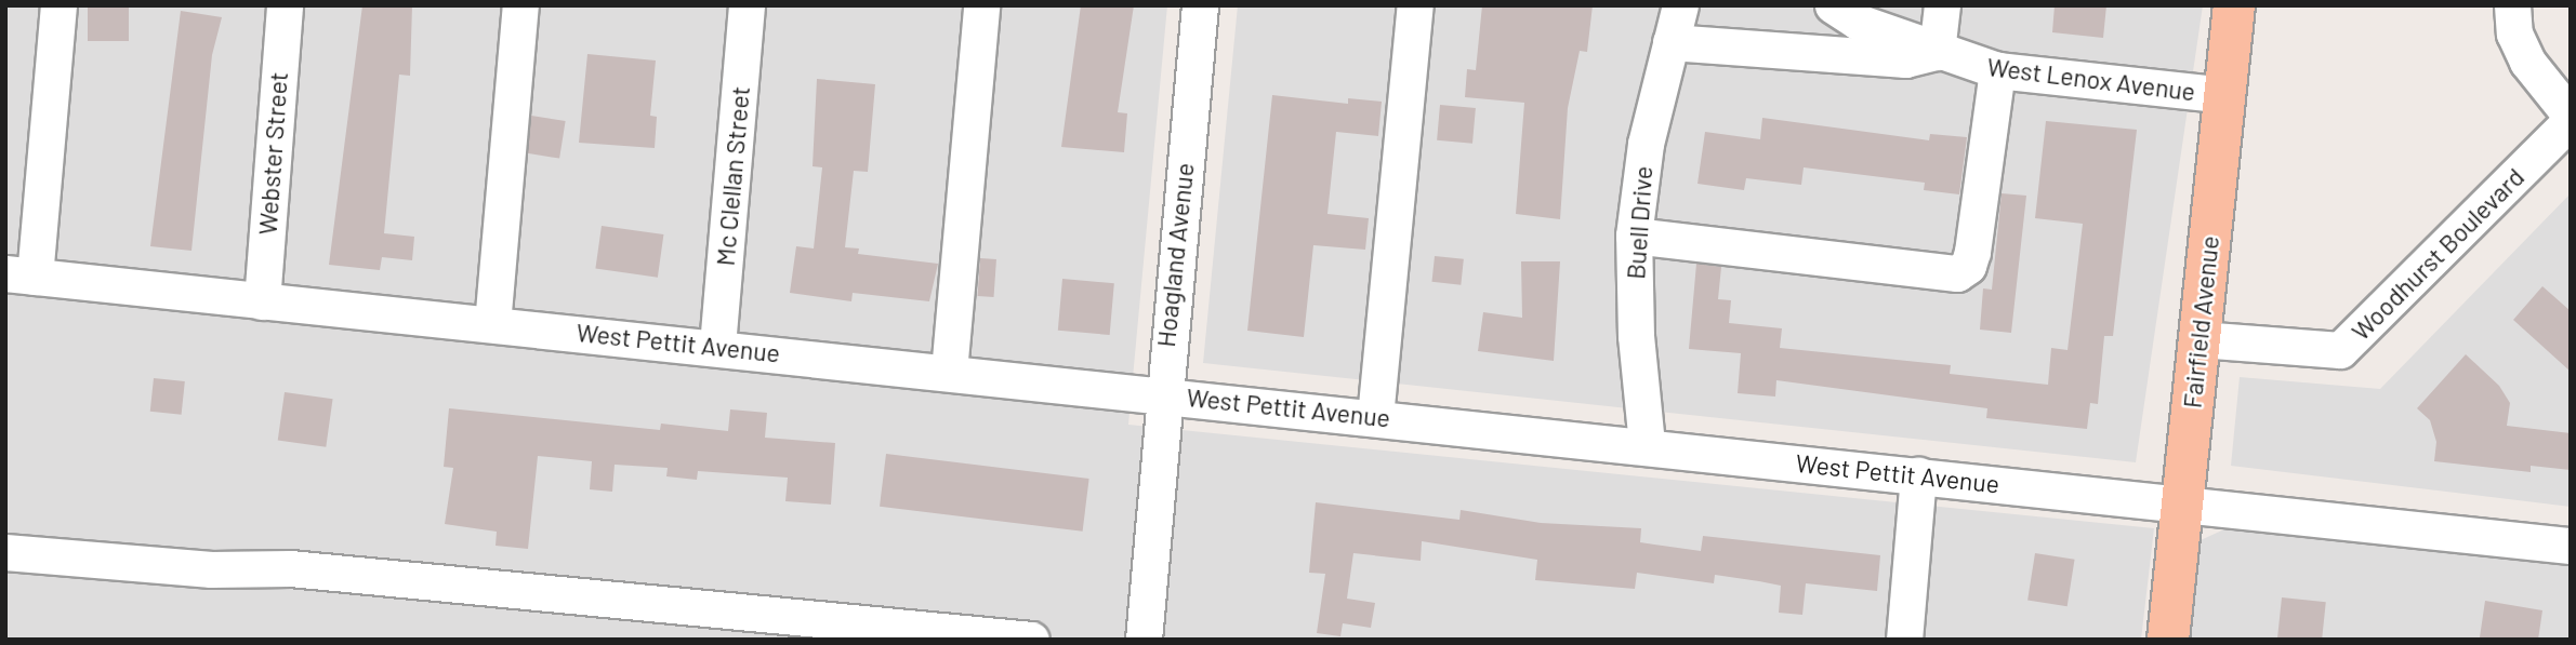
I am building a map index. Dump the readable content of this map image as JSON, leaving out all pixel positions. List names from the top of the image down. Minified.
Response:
{"streets":{"main road":["Fairfield Avenue"],"street":["West Lenox Avenue","Webster Street","Mc Clellan Street","Buell Drive","Woodhurst Boulevard","Hoagland Avenue","West Pettit Avenue"]},"crossings":[["West Lenox Avenue","Fairfield Avenue"],["Webster Street","West Pettit Avenue"],["Mc Clellan Street","West Pettit Avenue"],["Buell Drive","West Pettit Avenue"],["Woodhurst Boulevard","Fairfield Avenue"],["Hoagland Avenue","West Pettit Avenue"],["Fairfield Avenue","West Pettit Avenue"]]}
